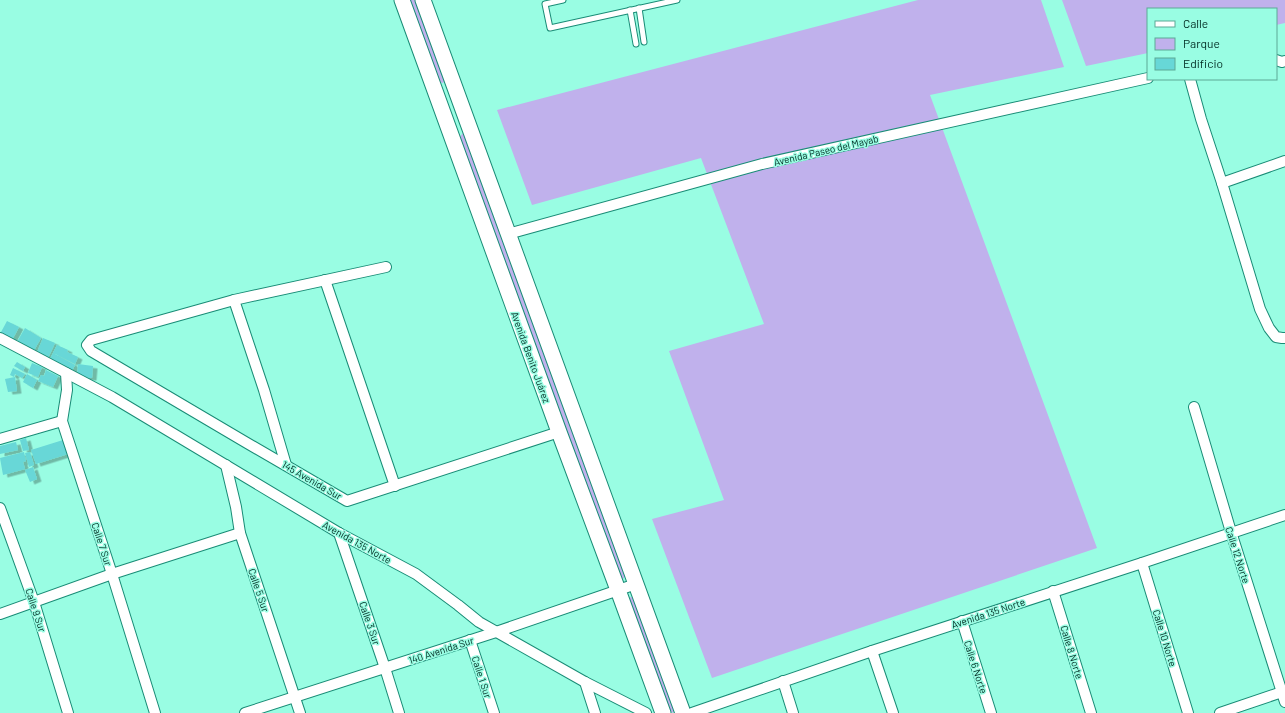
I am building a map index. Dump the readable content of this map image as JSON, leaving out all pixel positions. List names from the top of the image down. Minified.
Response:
{"streets":{"main road":["Avenida Benito Juárez"],"street":["Avenida Paseo del Mayab","145 Avenida Sur","Avenida 135 Norte","Calle 7 Sur","Calle 12 Norte","Calle 5 Sur","Calle 9 Sur","Calle 3 Sur","Calle 10 Norte","140 Avenida Sur","Calle 8 Norte","Calle 6 Norte","Calle 1 Sur"]},"crossings":[["Avenida Paseo del Mayab","Avenida Benito Juárez"],["Avenida Benito Juárez","145 Avenida Sur"],["Avenida Benito Juárez","140 Avenida Sur"],["Avenida 135 Norte","Calle 7 Sur"],["Avenida 135 Norte","Calle 12 Norte"],["Avenida 135 Norte","Calle 5 Sur"],["Avenida 135 Norte","Calle 3 Sur"],["Avenida 135 Norte","Calle 10 Norte"],["Avenida 135 Norte","140 Avenida Sur"],["Avenida 135 Norte","Calle 8 Norte"],["Avenida 135 Norte","Calle 6 Norte"],["Calle 5 Sur","140 Avenida Sur"],["Calle 3 Sur","140 Avenida Sur"],["140 Avenida Sur","Calle 1 Sur"]],"legend":["Calle","Parque","Edificio"]}
